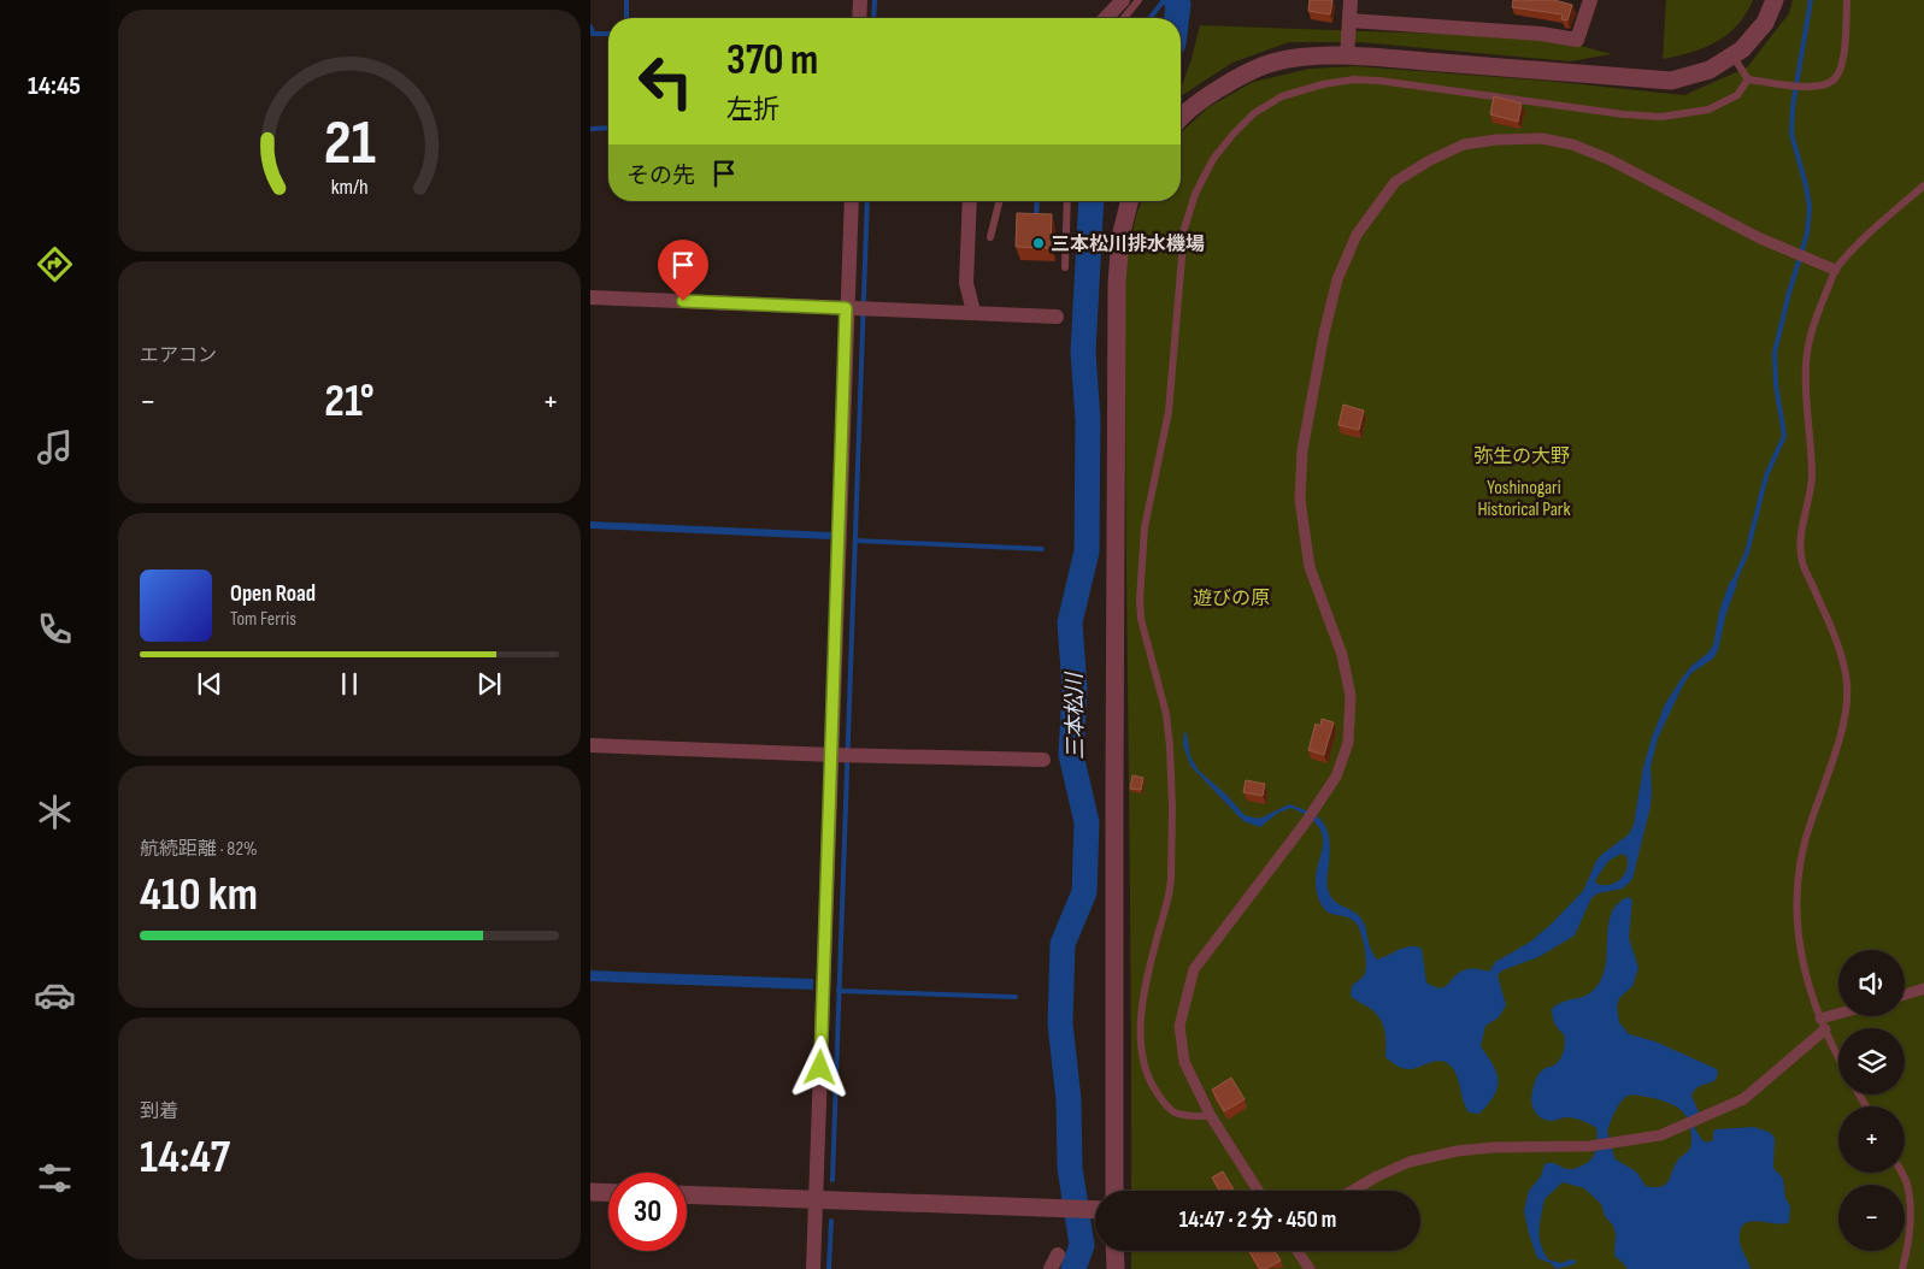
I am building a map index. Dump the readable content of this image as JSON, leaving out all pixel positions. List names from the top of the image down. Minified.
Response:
{"water":["三本松川"],"parks":["弥生の大野","Yoshinogari Historical Park","遊びの原"],"places":["三本松川排水機場"],"page":{"tabs":"14:45","turn":["370 m","左折"],"then":"その先","tile":["エアコン",["航続距離 · 82%","410 km"],["到着","14:47"]],"heat":["−","21°","+"],"song":["Open Road","Tom Ferris"],"map_buttons":["+","−"],"limit":"30","trip":"14:47 · 2 分 · 450 m","gauge":["21","km/h"]}}
